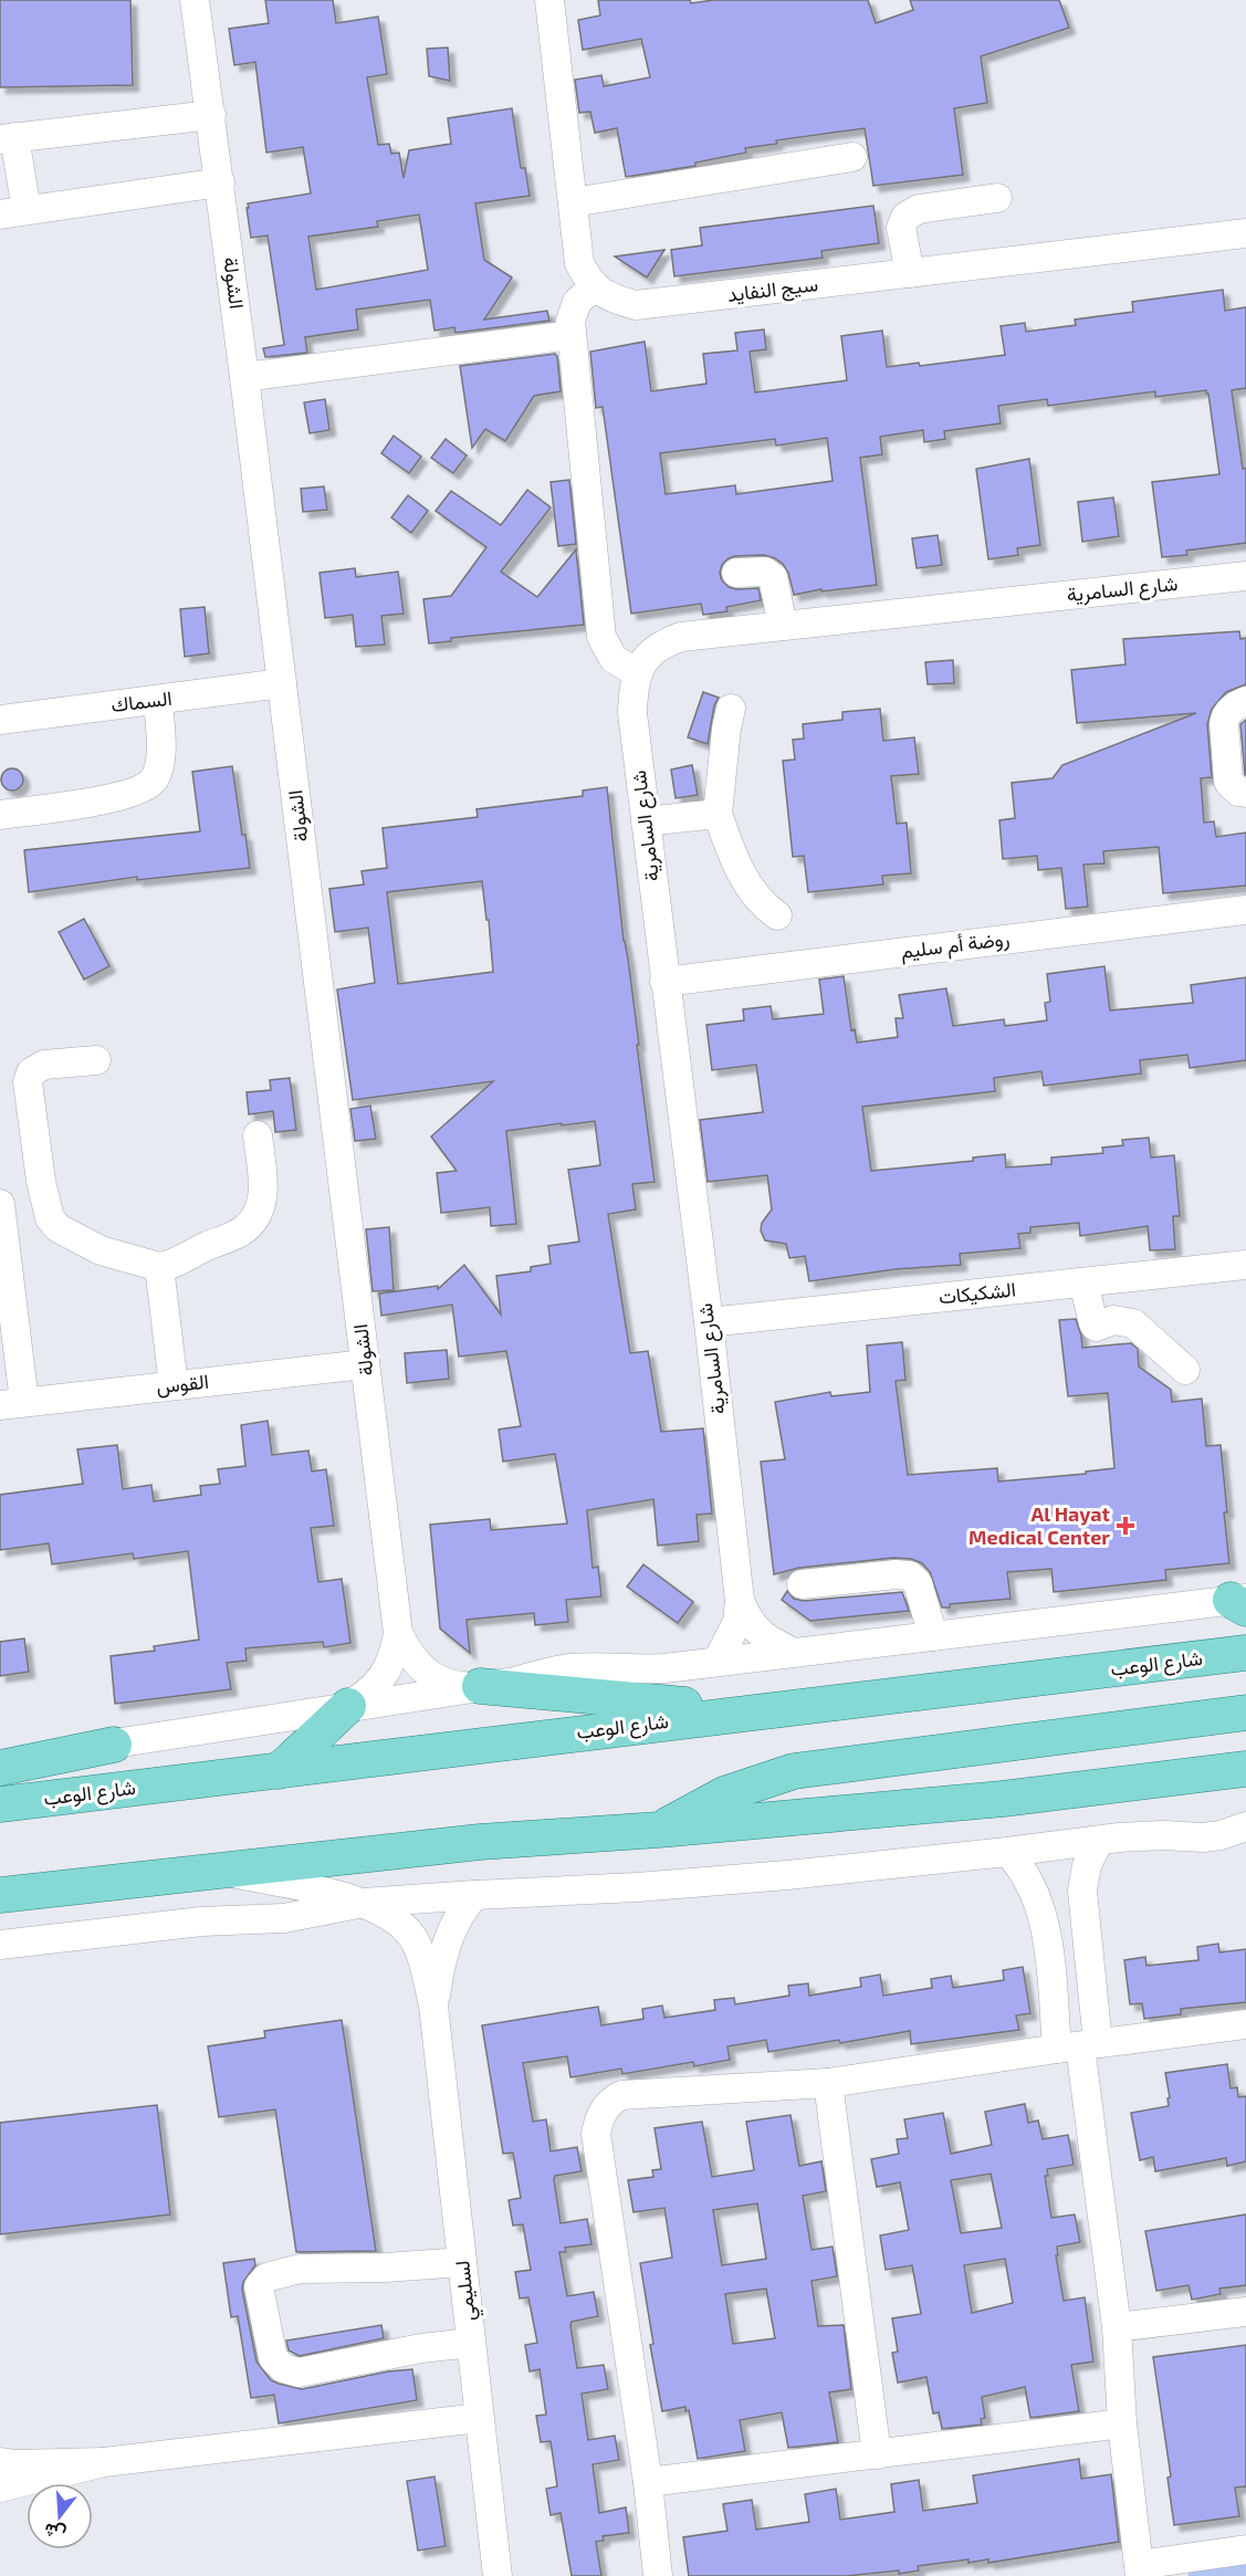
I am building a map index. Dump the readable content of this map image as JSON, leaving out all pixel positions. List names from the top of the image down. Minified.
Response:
{"streets":{"main road":["شارع الوعب"],"street":["الشولة","سيج النفايد","شارع السامرية","السماك","روضة أم سليم","الشكيكات","القوس","لسليمي"]},"crossings":[["الشولة","السماك"],["الشولة","القوس"],["شارع السامرية","روضة أم سليم"],["شارع السامرية","الشكيكات"]],"places":{"health":["Al Hayat Medical Center"]},"north":"bottom"}
